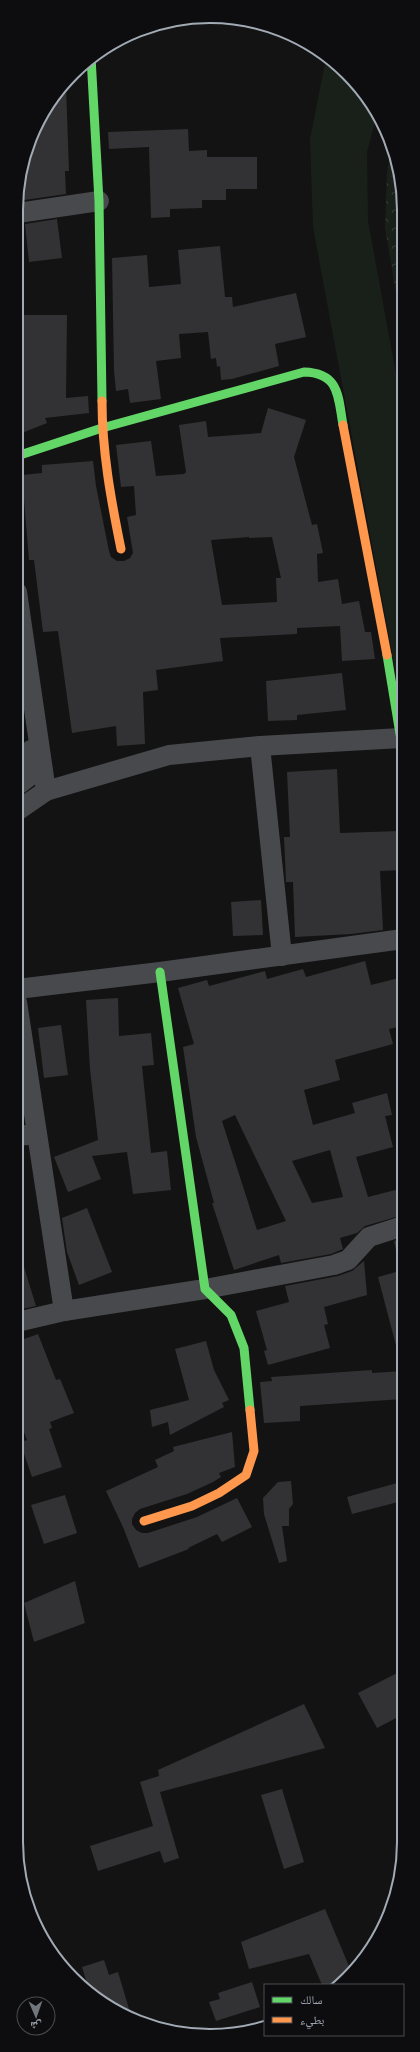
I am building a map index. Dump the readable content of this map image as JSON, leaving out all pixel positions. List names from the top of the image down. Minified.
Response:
{"legend":["سالك","بطيء"],"north":"bottom"}
